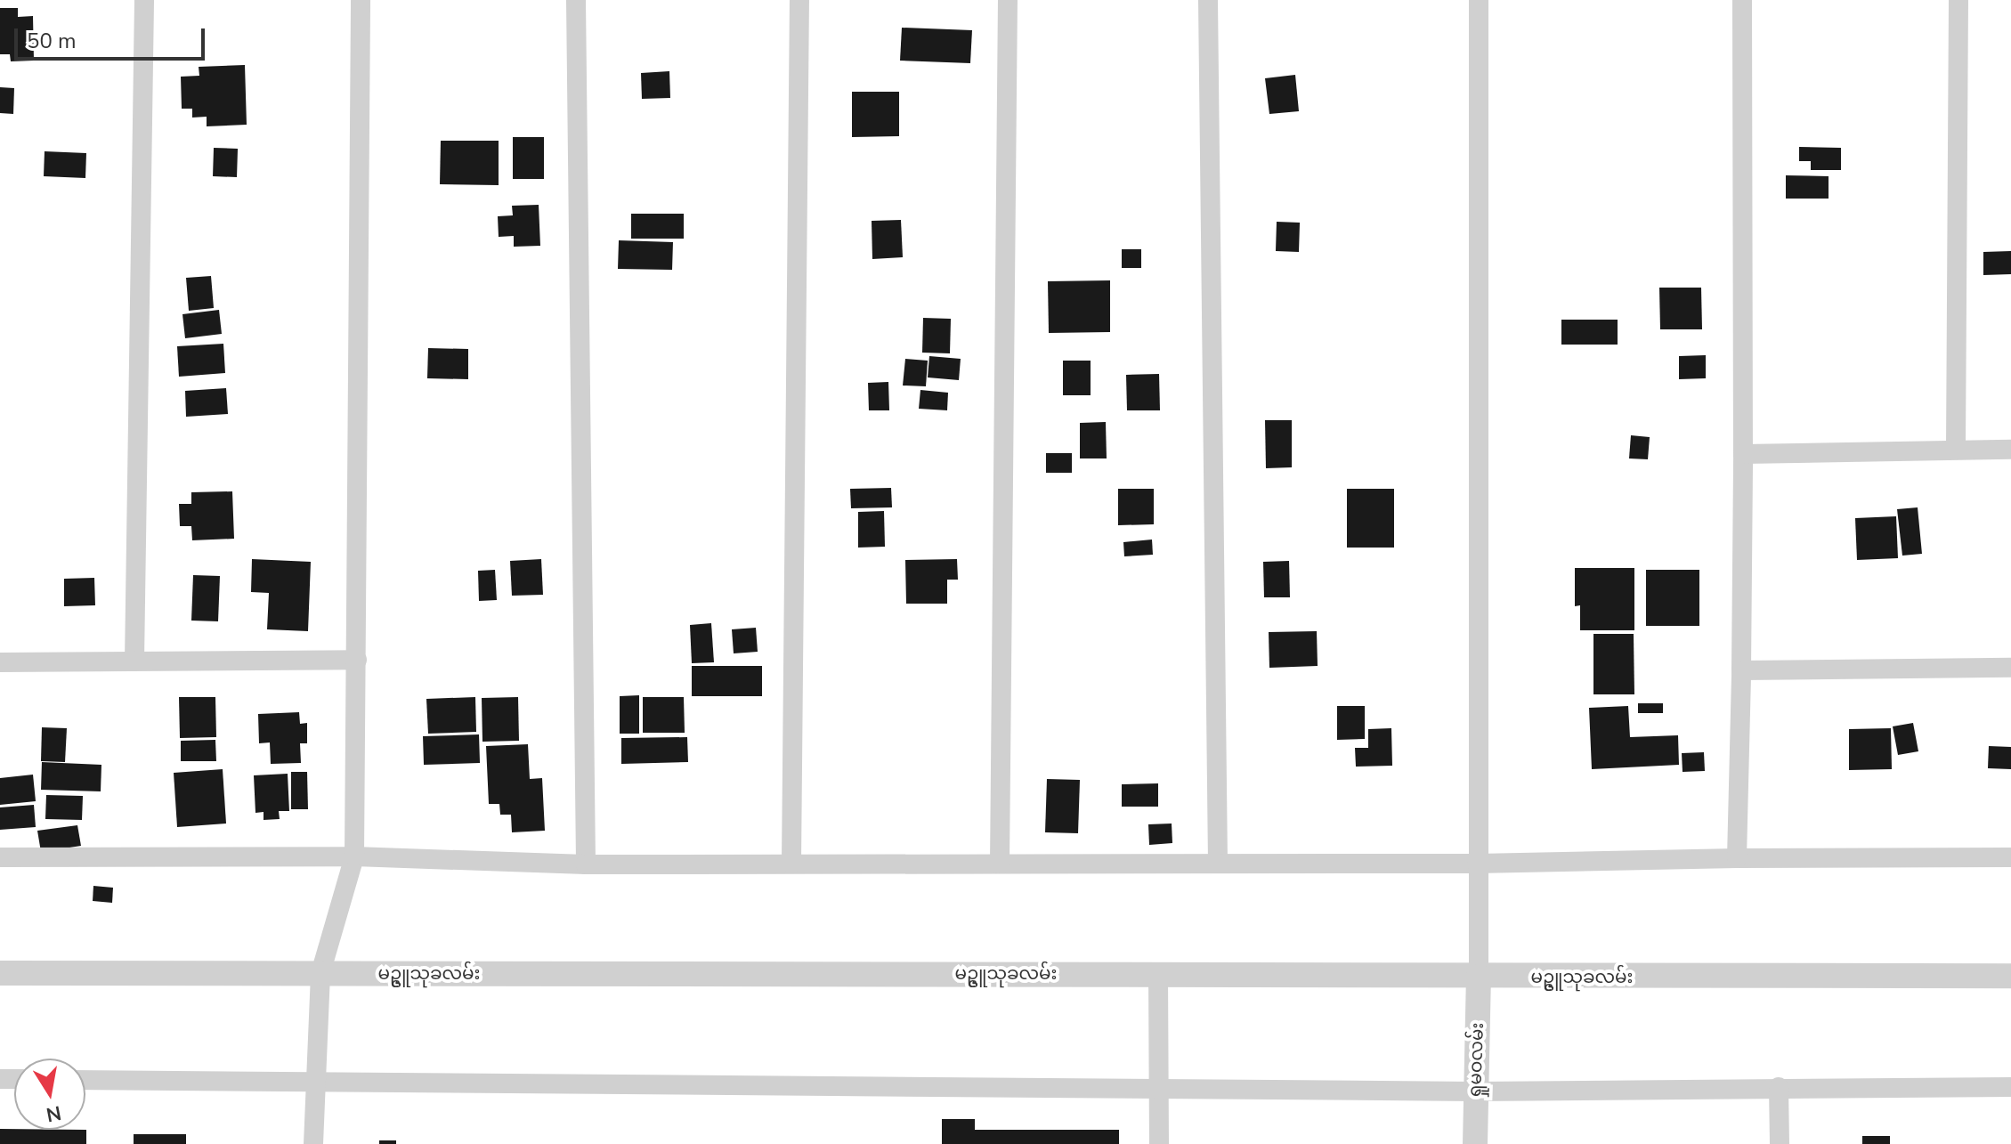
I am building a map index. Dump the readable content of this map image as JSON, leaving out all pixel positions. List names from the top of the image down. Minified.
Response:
{"streets":{"street":["မဥ္ဇူသုခလမ်း","ရှုမဝလမ်း"]},"crossings":[["မဥ္ဇူသုခလမ်း","ရှုမဝလမ်း"]],"scale_bar":"50 m","north":"bottom"}
